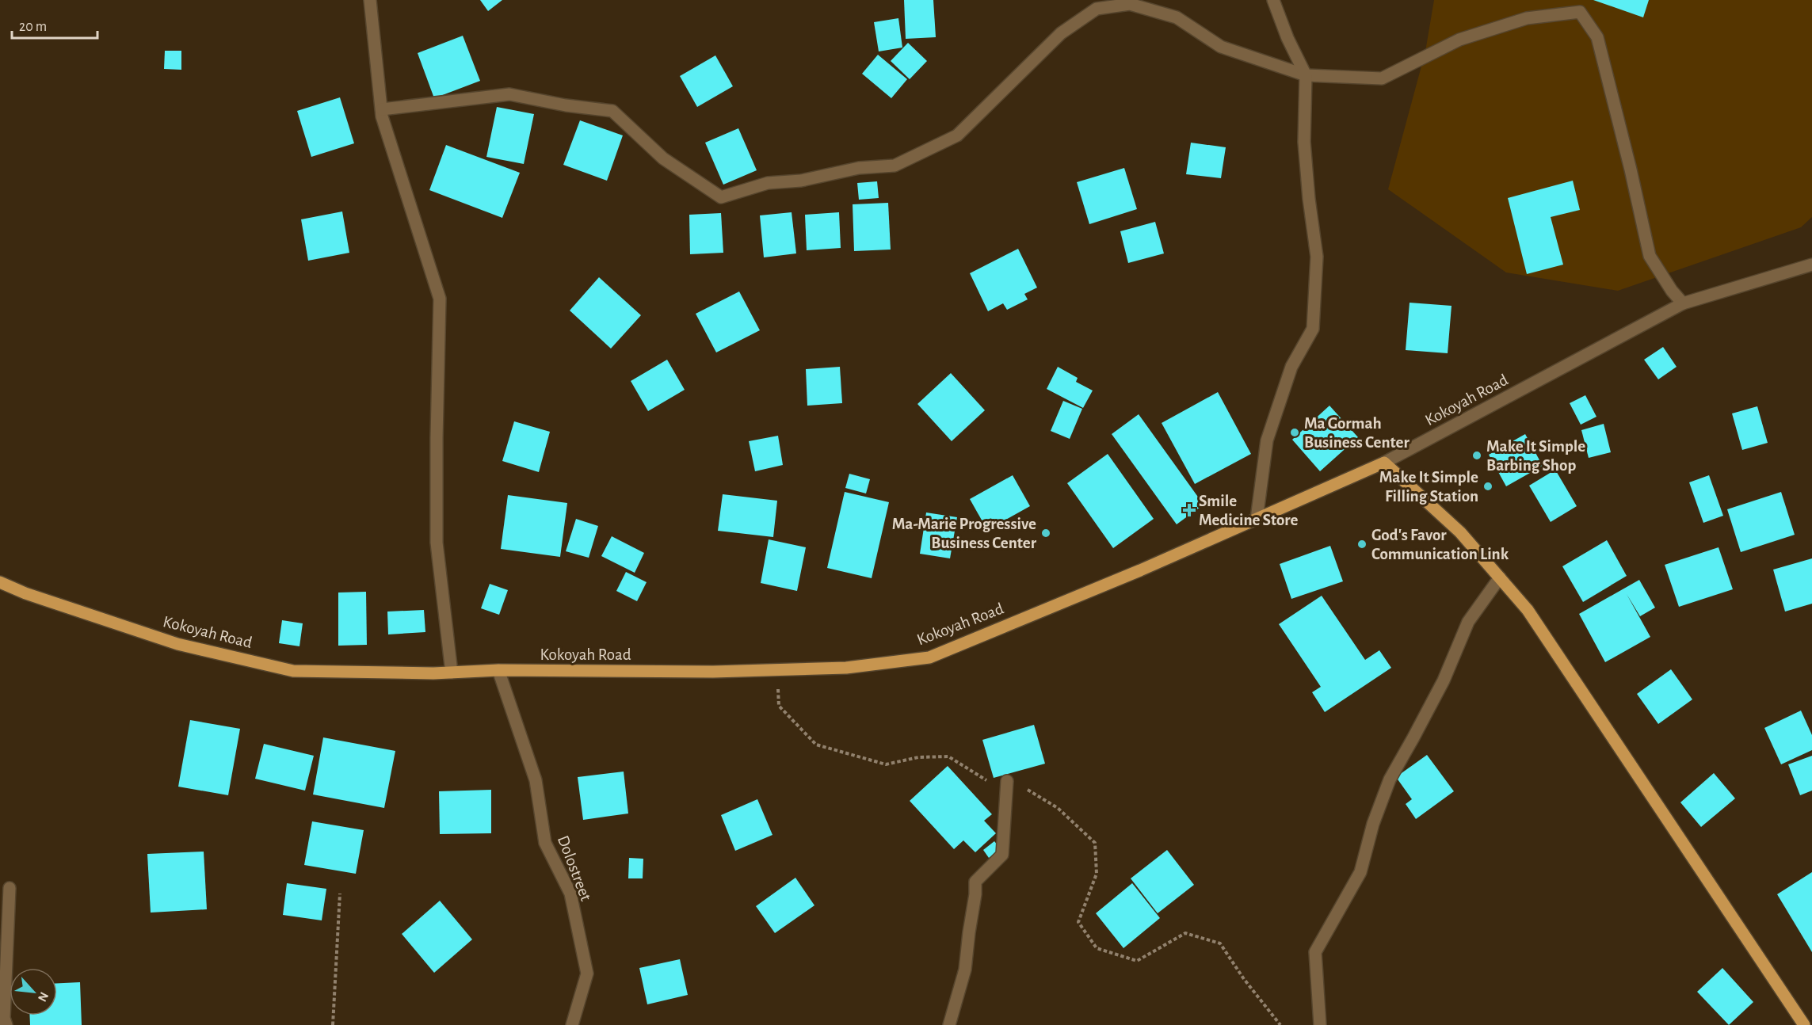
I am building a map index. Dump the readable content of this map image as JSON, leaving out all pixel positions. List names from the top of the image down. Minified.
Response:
{"streets":{"main road":["Kokoyah Road"],"street":["Dolostreet"]},"crossings":[["Kokoyah Road","Dolostreet"]],"places":{"other":["Ma Gormah Business Center","Make It Simple Barbing Shop","Make It Simple Filling Station","Ma-Marie Progressive Business Center","God's Favor Communication Link"],"health":["Smile Medicine Store"]},"scale_bar":"20 m","north":"bottom right"}
